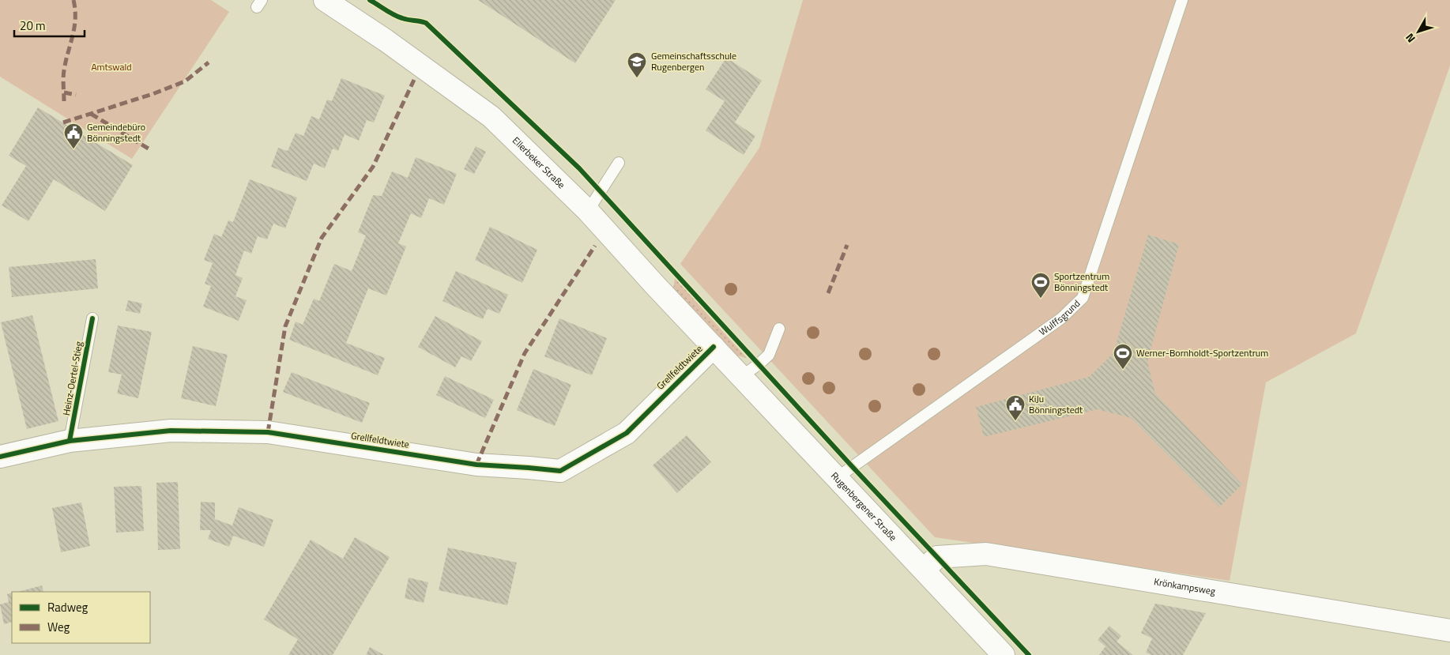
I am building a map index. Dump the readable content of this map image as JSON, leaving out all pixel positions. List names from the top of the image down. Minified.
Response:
{"streets":{"street":["Ellerbeker Straße","Grellfeldtwiete","Rugenbergener Straße","Krönkampsweg"],"lane":["Wulffsgrund","Heinz-Oertel-Stieg"]},"crossings":[["Ellerbeker Straße","Grellfeldtwiete"],["Ellerbeker Straße","Rugenbergener Straße"],["Wulffsgrund","Rugenbergener Straße"],["Grellfeldtwiete","Heinz-Oertel-Stieg"],["Grellfeldtwiete","Rugenbergener Straße"],["Rugenbergener Straße","Krönkampsweg"]],"parks":["Amtswald"],"places":{"school or university":["Gemeinschaftsschule Rugenbergen"],"public building":["Gemeindebüro Bönningstedt","KiJu Bönningstedt"],"sports":["Sportzentrum Bönningstedt","Werner-Bornholdt-Sportzentrum"]},"legend":["Radweg","Weg"],"scale_bar":"20 m","north":"bottom left"}
